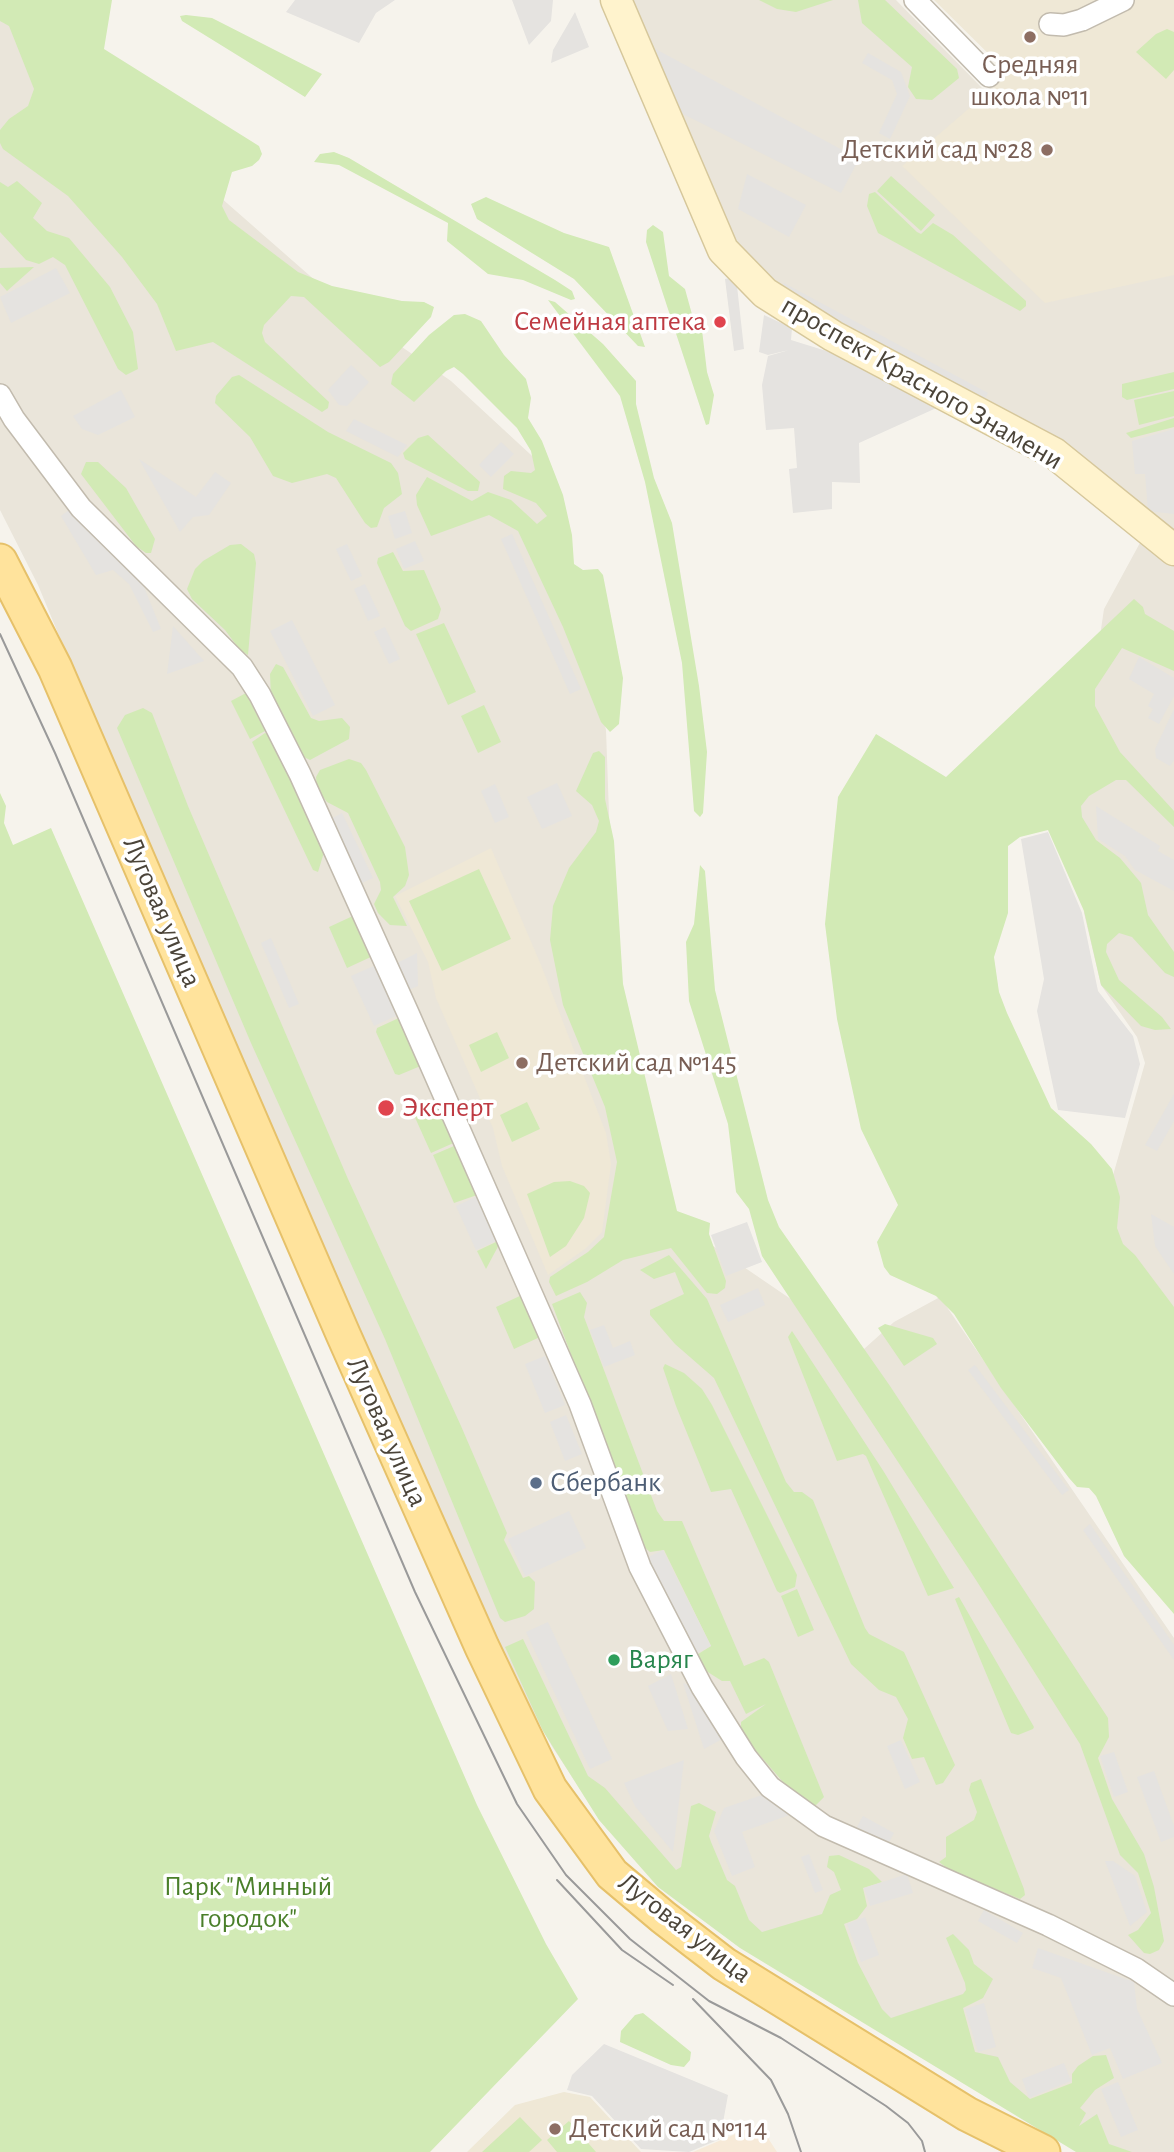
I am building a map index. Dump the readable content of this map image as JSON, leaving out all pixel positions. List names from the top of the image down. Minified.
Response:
{"streets":{"main road":["проспект Красного Знамени","Луговая улица"]},"parks":["Парк \"Минный городок\""],"places":["Средняя школа №11","Детский сад №28","Семейная аптека","Детский сад №145","Эксперт","Сбербанк","Варяг","Детский сад №114"]}
